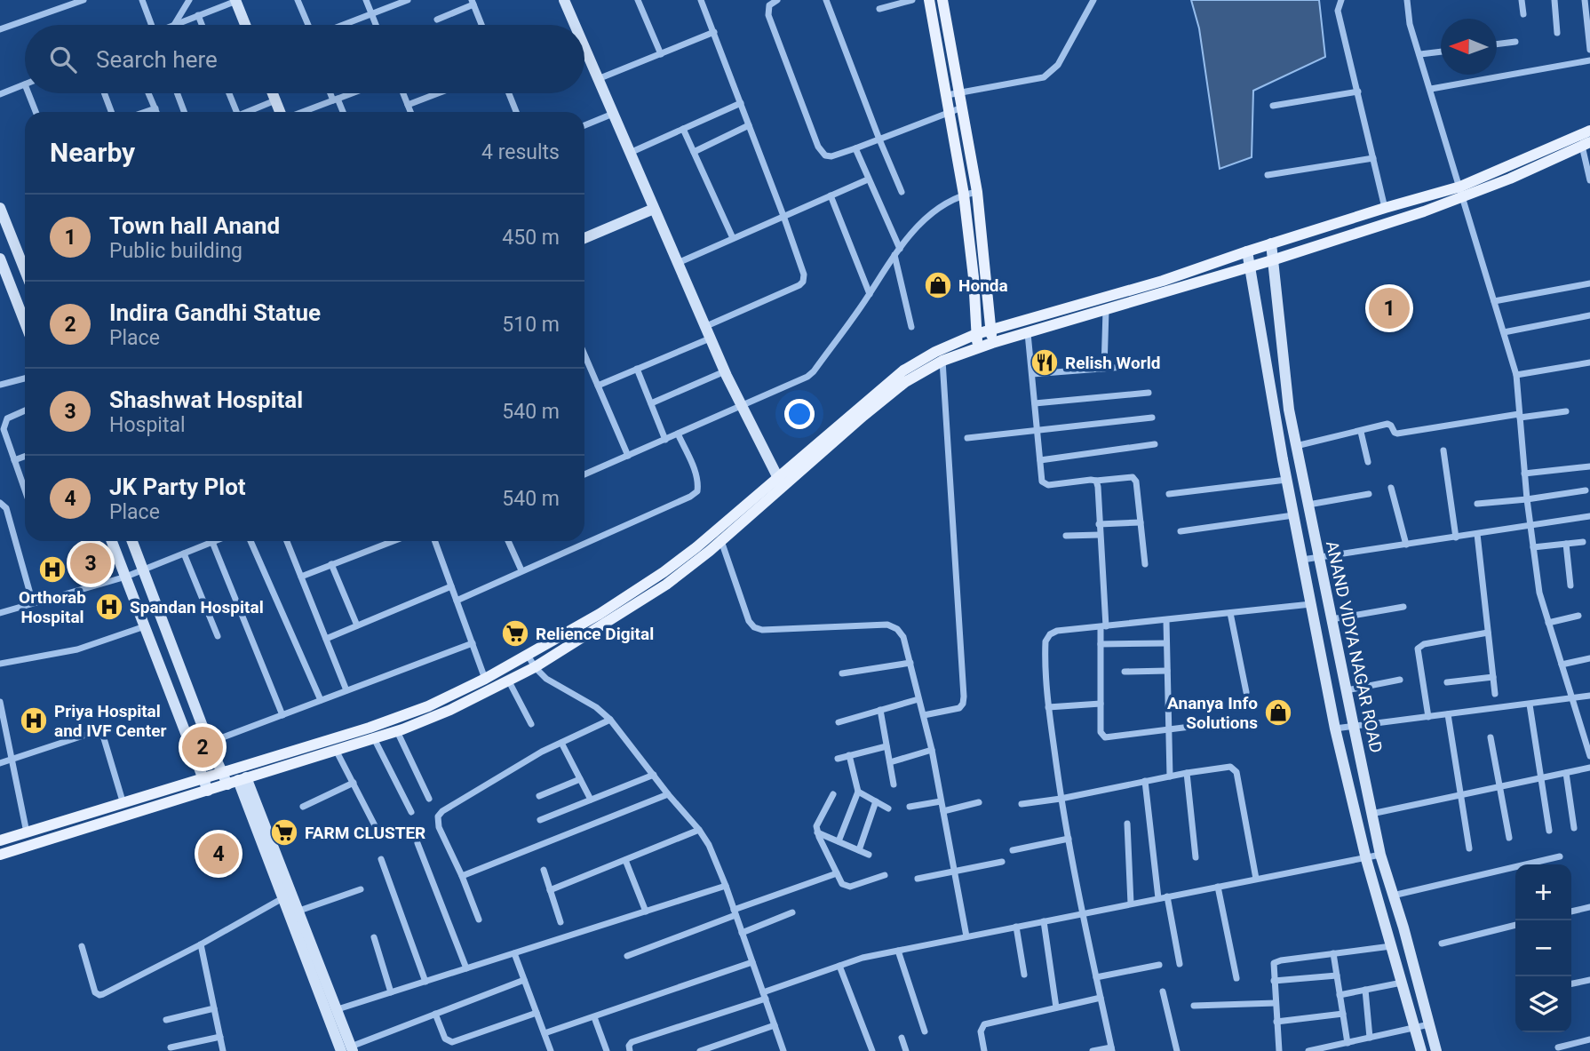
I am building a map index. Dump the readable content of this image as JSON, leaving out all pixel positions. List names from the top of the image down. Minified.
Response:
{"streets":{"street":["ANAND VIDYA NAGAR ROAD"]},"places":{"shop":["Honda","Ananya Info Solutions"],"restaurant":["Relish World"],"hospital":["Orthorab Hospital","Spandan Hospital","Priya Hospital and IVF Center"],"supermarket":["Relience Digital","FARM CLUSTER"]},"north":"left","page":{"search":"Search here","heading":["Nearby","4 results"],"list":[{"mark":"1","name":"Town hall Anand","note":"Public building","value":"450 m"},{"mark":"2","name":"Indira Gandhi Statue","note":"Place","value":"510 m"},{"mark":"3","name":"Shashwat Hospital","note":"Hospital","value":"540 m"},{"mark":"4","name":"JK Party Plot","note":"Place","value":"540 m"}],"pins":["1","3","2","4"],"map_buttons":["+","−"]}}
